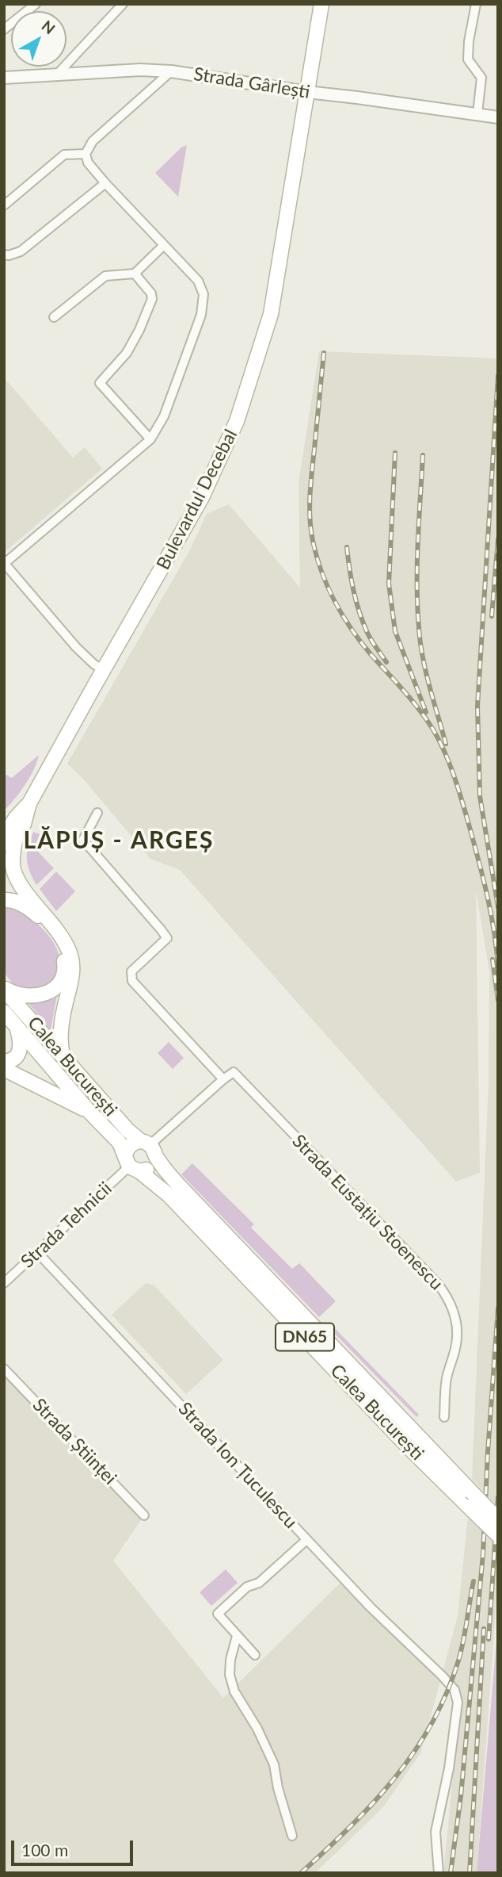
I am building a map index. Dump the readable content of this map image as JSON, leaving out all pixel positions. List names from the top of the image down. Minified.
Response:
{"streets":{"main road":["Bulevardul Decebal","Calea București","DN65"],"street":["Strada Gârlești","Strada Eustațiu Stoenescu","Strada Tehnicii","Strada Științei","Strada Ion Țuculescu"]},"crossings":[["Strada Gârlești","Bulevardul Decebal"],["Calea București","Strada Tehnicii"],["Strada Tehnicii","Strada Ion Țuculescu"]],"districts":["LĂPUȘ - ARGEȘ"],"scale_bar":"100 m","north":"top right"}
